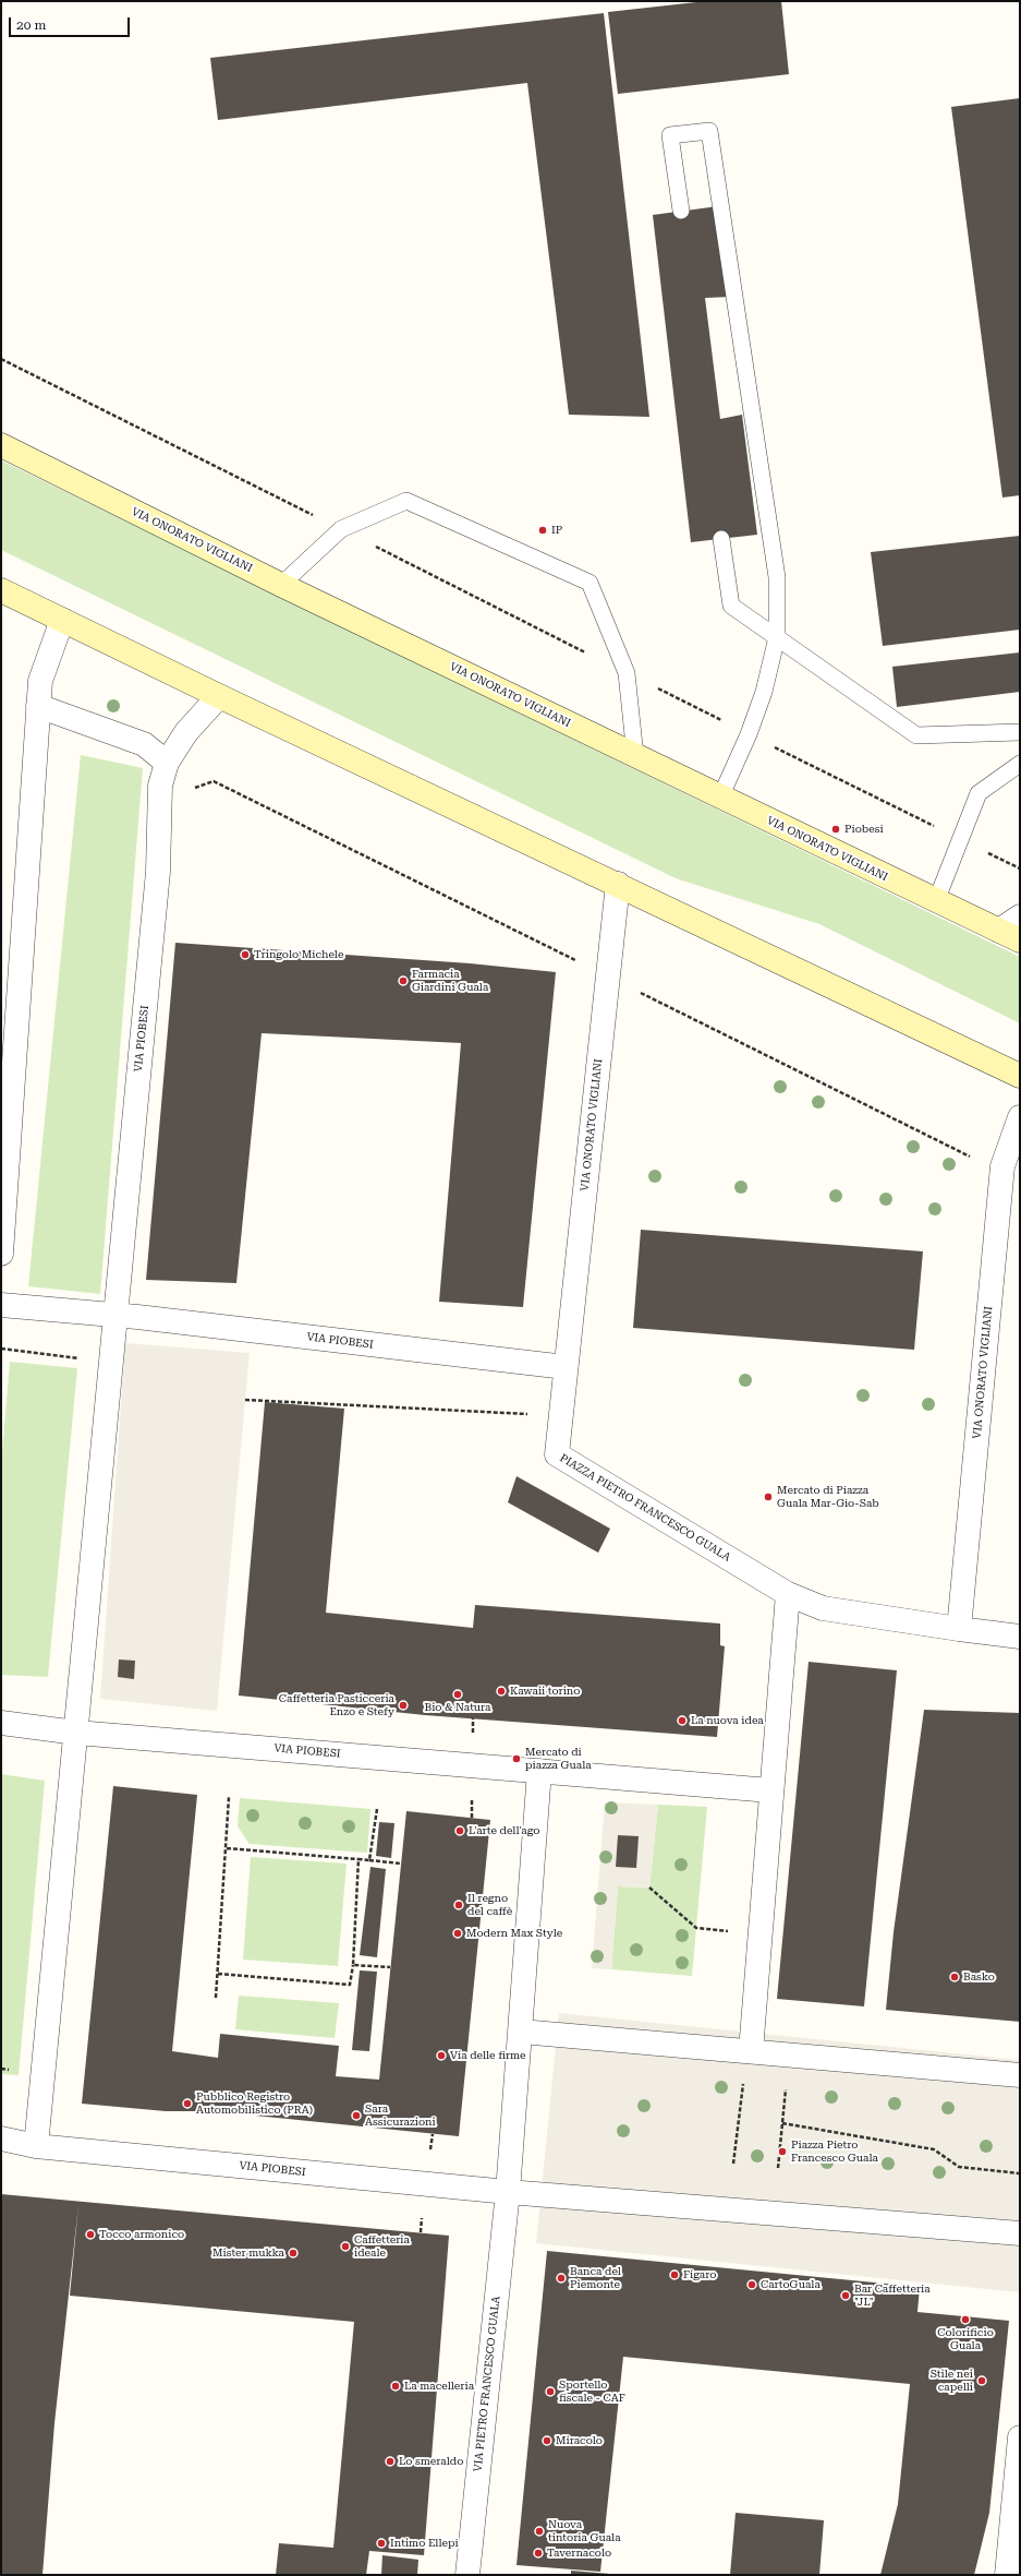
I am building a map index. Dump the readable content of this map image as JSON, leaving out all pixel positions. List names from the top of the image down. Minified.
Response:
{"streets":{"main road":["VIA ONORATO VIGLIANI"],"street":["VIA PIOBESI","PIAZZA PIETRO FRANCESCO GUALA","VIA PIETRO FRANCESCO GUALA"]},"crossings":[["VIA ONORATO VIGLIANI","VIA PIOBESI"],["VIA ONORATO VIGLIANI","PIAZZA PIETRO FRANCESCO GUALA"],["VIA PIOBESI","PIAZZA PIETRO FRANCESCO GUALA"],["VIA PIOBESI","VIA PIETRO FRANCESCO GUALA"]],"places":["IP","Piobesi","Tringolo Michele","Farmacia Giardini Guala","Mercato di Piazza Guala Mar-Gio-Sab","Kawaii torino","Bio & Natura","Caffetteria Pasticceria Enzo e Stefy","La nuova idea","Mercato di piazza Guala","L'arte dell'ago","Il regno del caffè","Modern Max Style","Basko","Via delle firme","Pubblico Registro Automobilistico (PRA)","Sara Assicurazioni","Piazza Pietro Francesco Guala","Tocco armonico","Caffetteria ideale","Mister mukka","Figaro","Banca del Piemonte","CartoGuala","Bar Caffetteria \"JL\"","Colorificio Guala","Stile nei capelli","La macelleria","Sportello fiscale - CAF","Miracolo","Lo smeraldo","Nuova tintoria Guala","Intimo Ellepi","Tavernacolo"],"scale_bar":"20 m"}
